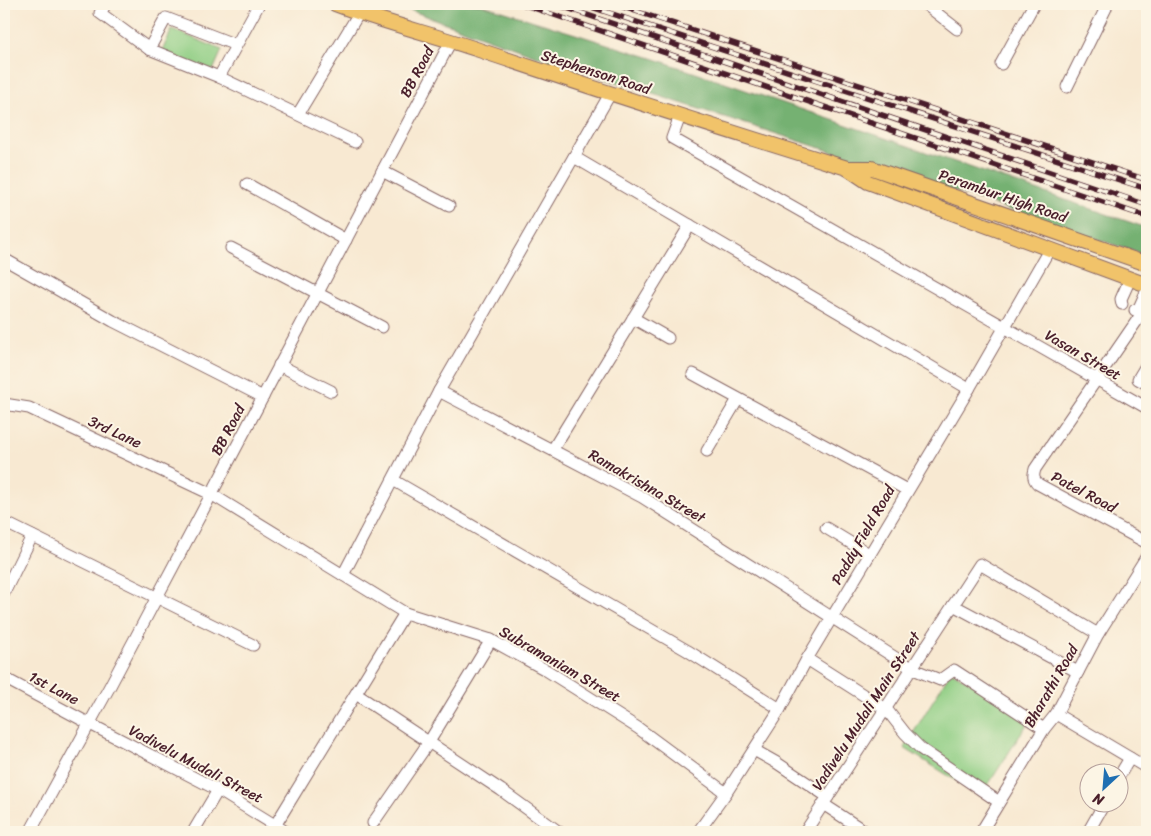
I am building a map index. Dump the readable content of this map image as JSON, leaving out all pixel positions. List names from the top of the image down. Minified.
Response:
{"streets":{"main road":["Stephenson Road","Perambur High Road"],"street":["BB Road","Vasan Street","3rd Lane","Ramakrishna Street","Patel Road","Paddy Field Road","Subramaniam Street","Bharathi Road","1st Lane","Vadivelu Mudali Main Street","Vadivelu Mudali Street"]},"crossings":[["BB Road","Stephenson Road"],["BB Road","3rd Lane"],["BB Road","Subramaniam Street"],["BB Road","1st Lane"],["BB Road","Vadivelu Mudali Street"],["Stephenson Road","Perambur High Road"],["Stephenson Road","Vasan Street"],["Vasan Street","Patel Road"],["Vasan Street","Paddy Field Road"],["3rd Lane","Subramaniam Street"],["Ramakrishna Street","Paddy Field Road"],["Ramakrishna Street","Bharathi Road"],["Ramakrishna Street","Vadivelu Mudali Main Street"],["Paddy Field Road","Subramaniam Street"],["Bharathi Road","Vadivelu Mudali Main Street"],["1st Lane","Vadivelu Mudali Street"]],"north":"bottom left"}
